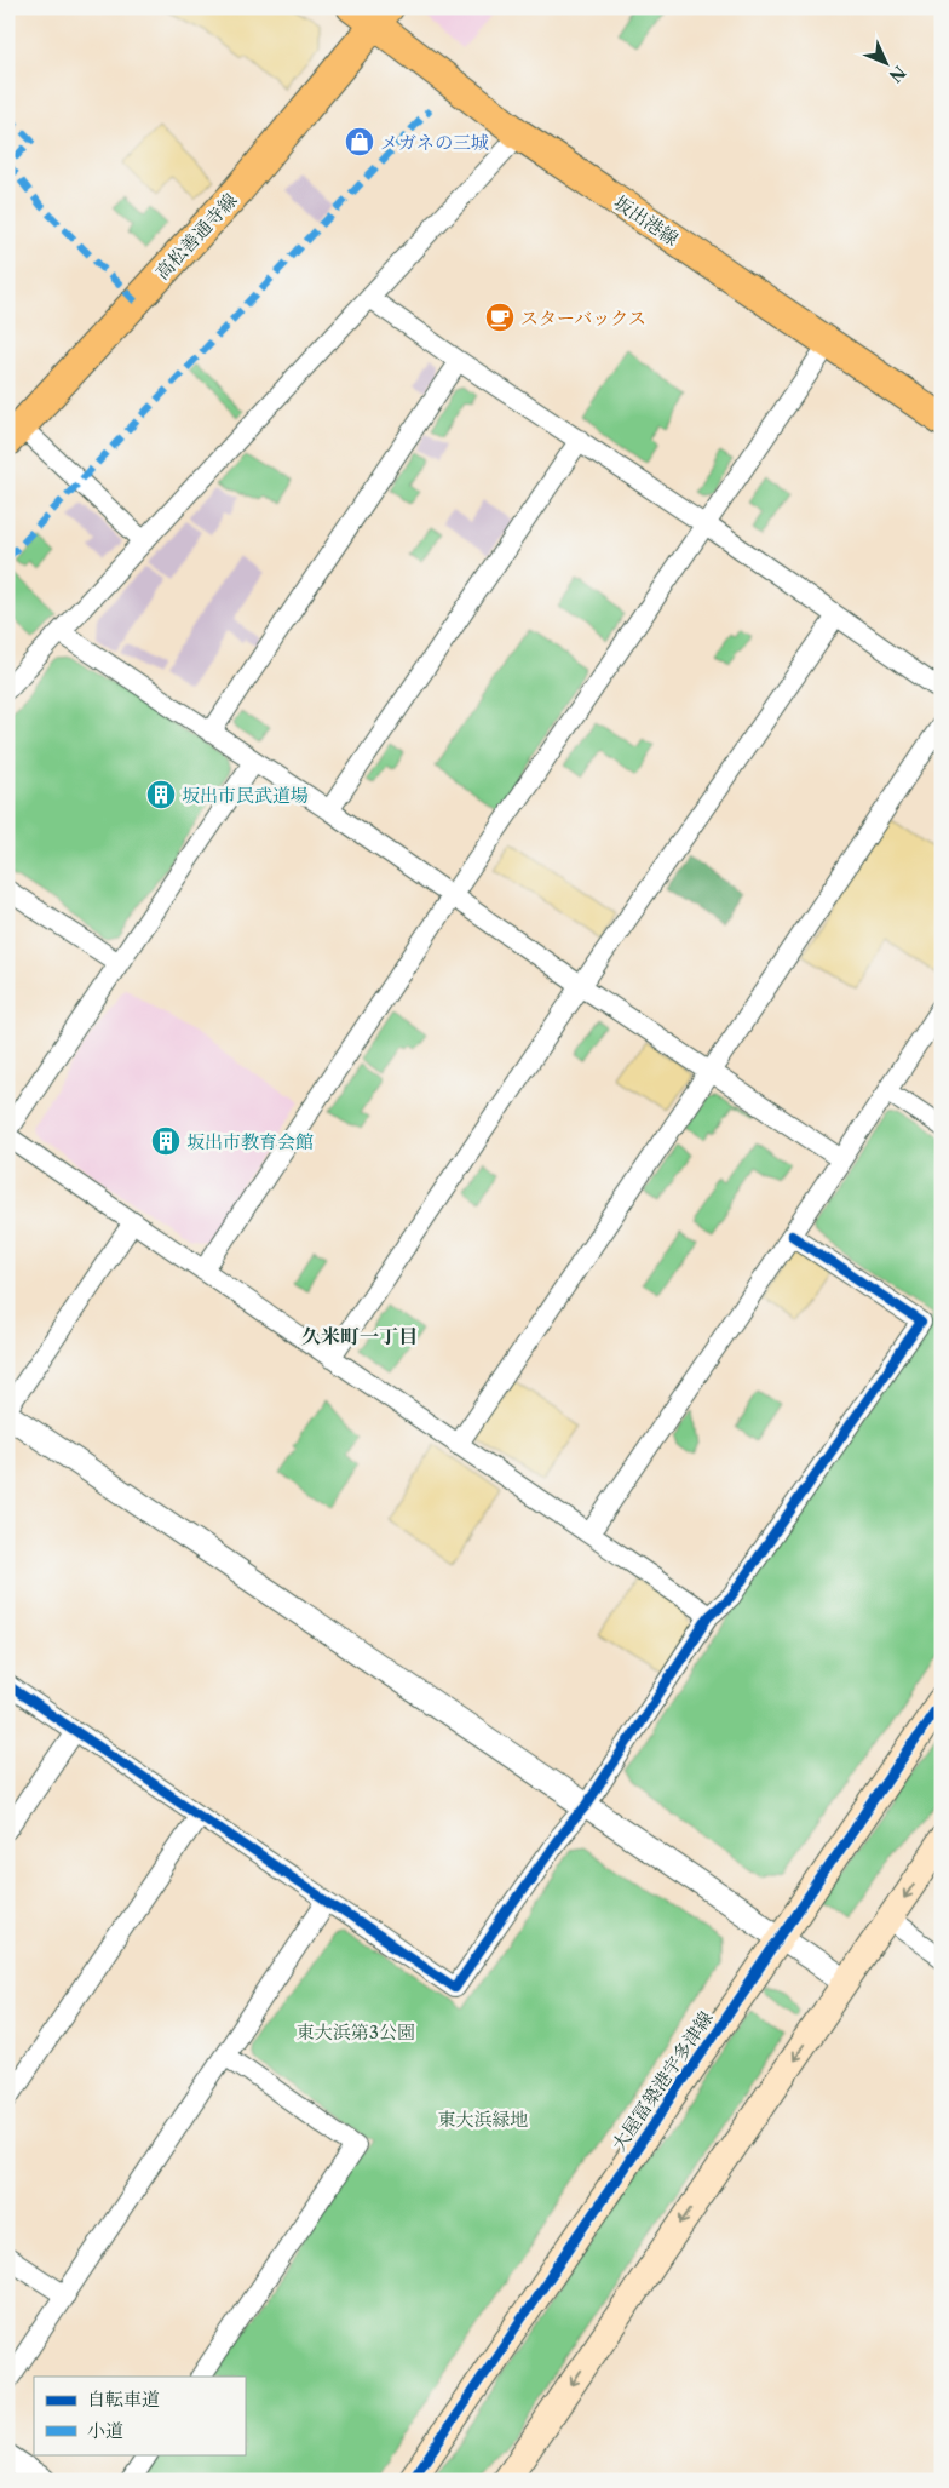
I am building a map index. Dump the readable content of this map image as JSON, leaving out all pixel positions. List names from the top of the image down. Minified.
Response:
{"streets":{"main road":["坂出港線","高松善通寺線","大屋冨築港宇多津線"]},"crossings":[["坂出港線","高松善通寺線"]],"districts":["久米町一丁目"],"parks":["東大浜第3公園","東大浜緑地"],"places":{"shop":["メガネの三城"],"cafe":["スターバックス"],"building":["坂出市民武道場","坂出市教育会館"]},"legend":["自転車道","小道"],"north":"bottom right"}
